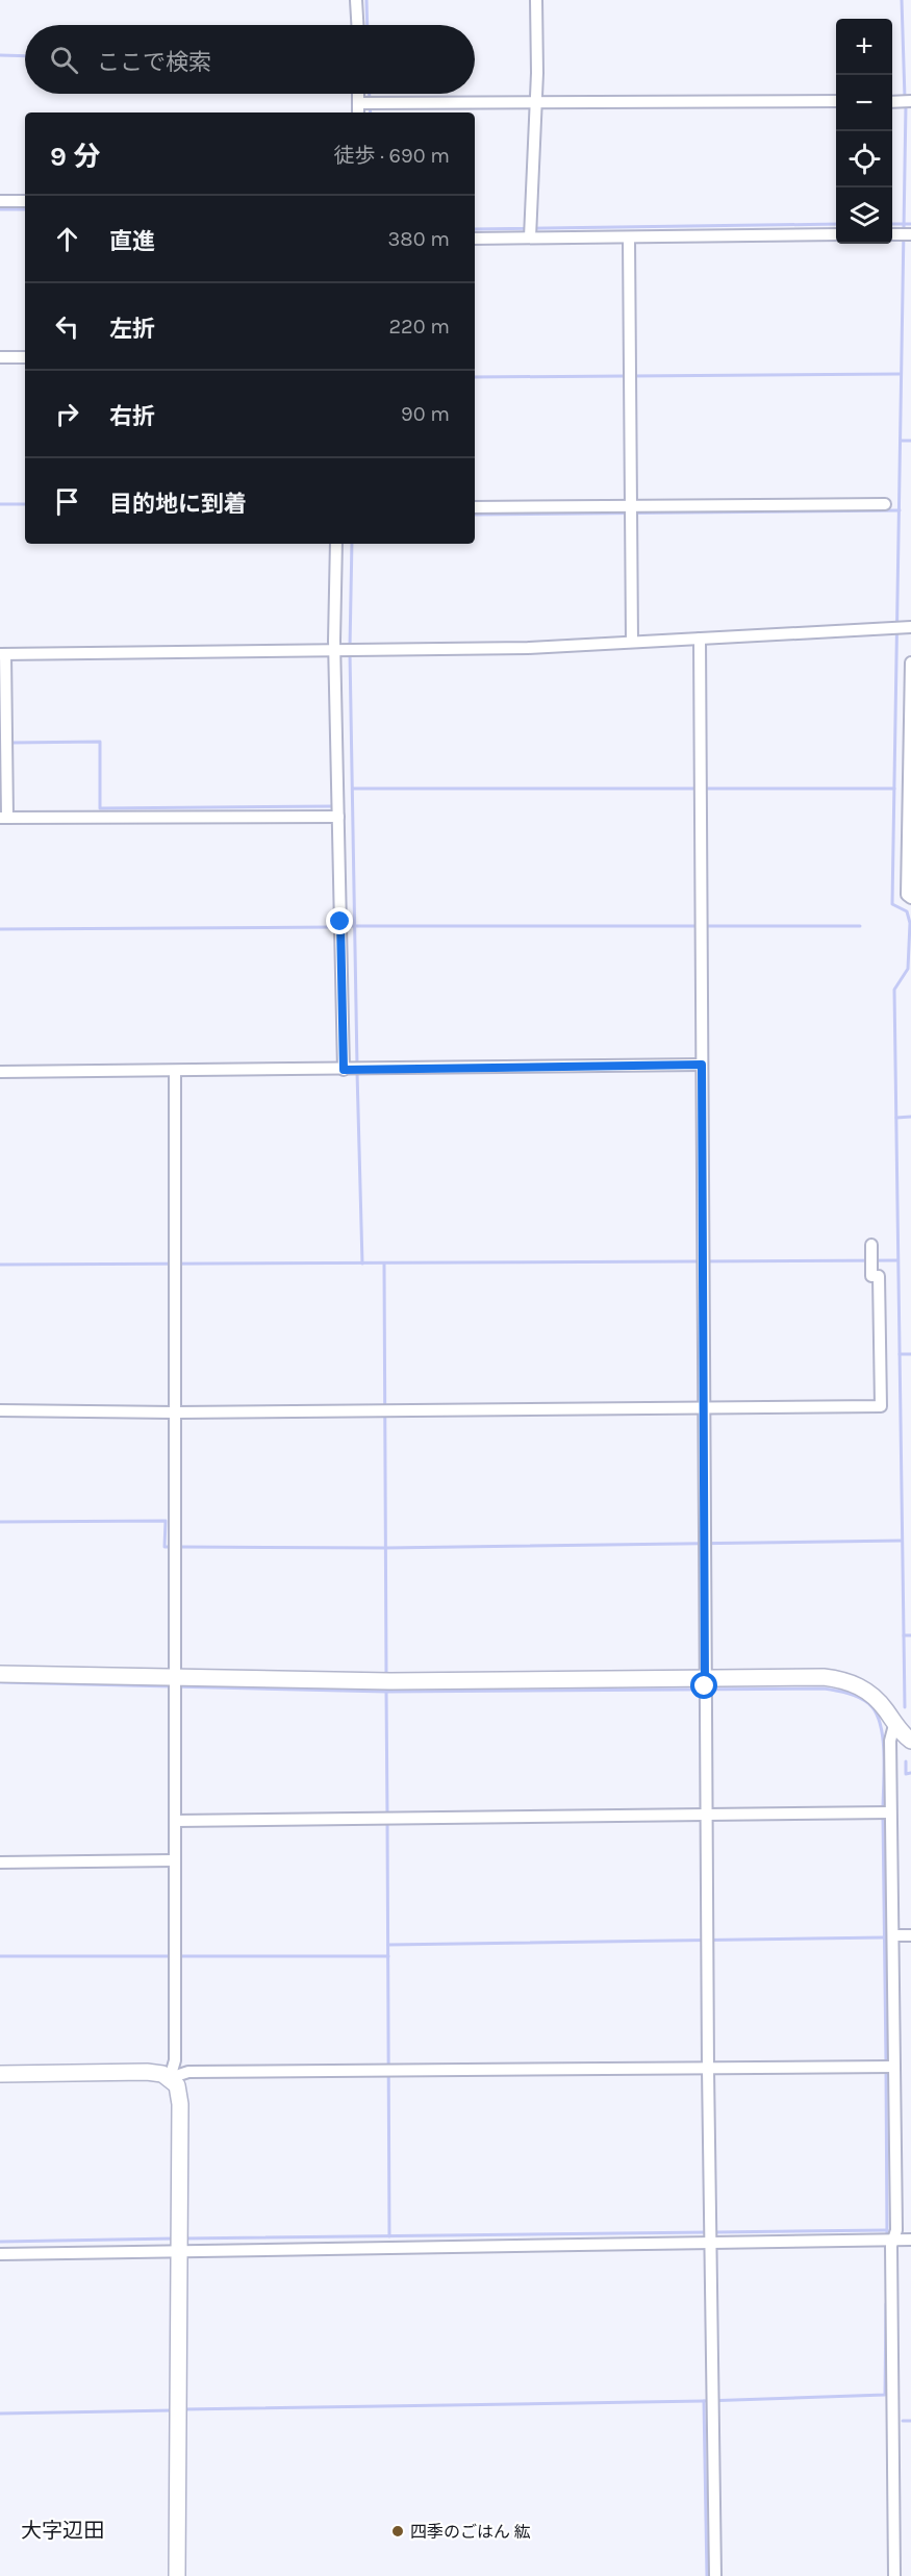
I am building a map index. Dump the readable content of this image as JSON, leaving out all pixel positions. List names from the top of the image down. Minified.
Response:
{"districts":["大字辺田"],"places":["四季のごはん 紘"],"page":{"map_buttons":["+","−"],"search":"ここで検索","heading":["9 分","徒歩 · 690 m"],"list":[["直進","380 m"],["左折","220 m"],["右折","90 m"],"目的地に到着"]}}
